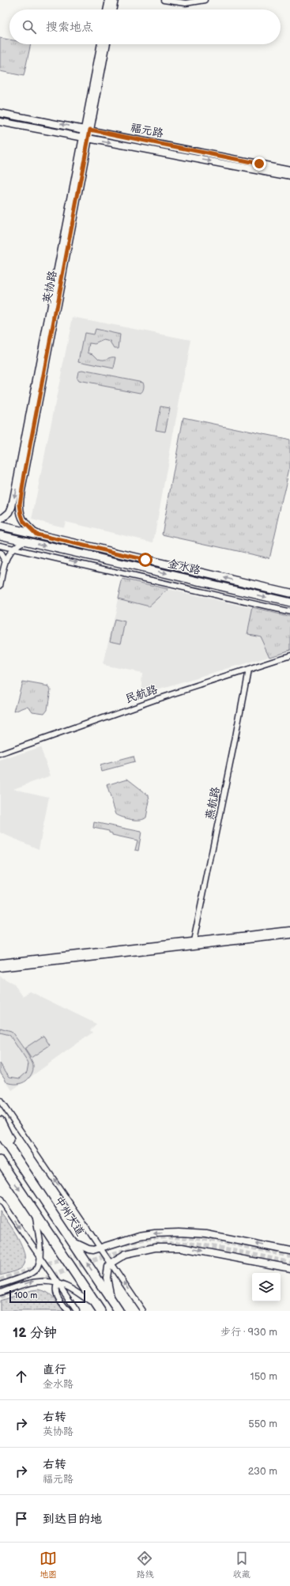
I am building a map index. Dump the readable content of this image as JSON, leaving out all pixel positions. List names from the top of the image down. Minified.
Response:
{"streets":{"highway":["中州大道"],"main road":["金水路"],"street":["福元路","英协路","民航路","燕航路"]},"crossings":[["福元路","英协路"],["英协路","金水路"],["民航路","燕航路"]],"scale_bar":"100 m","page":{"search":"搜索地点","scale":"100 m","heading":["12 分钟","步行 · 930 m"],"list":[["直行","金水路","150 m"],["右转","英协路","550 m"],["右转","福元路","230 m"],"到达目的地"],"nav":["地图","路线","收藏"]}}
